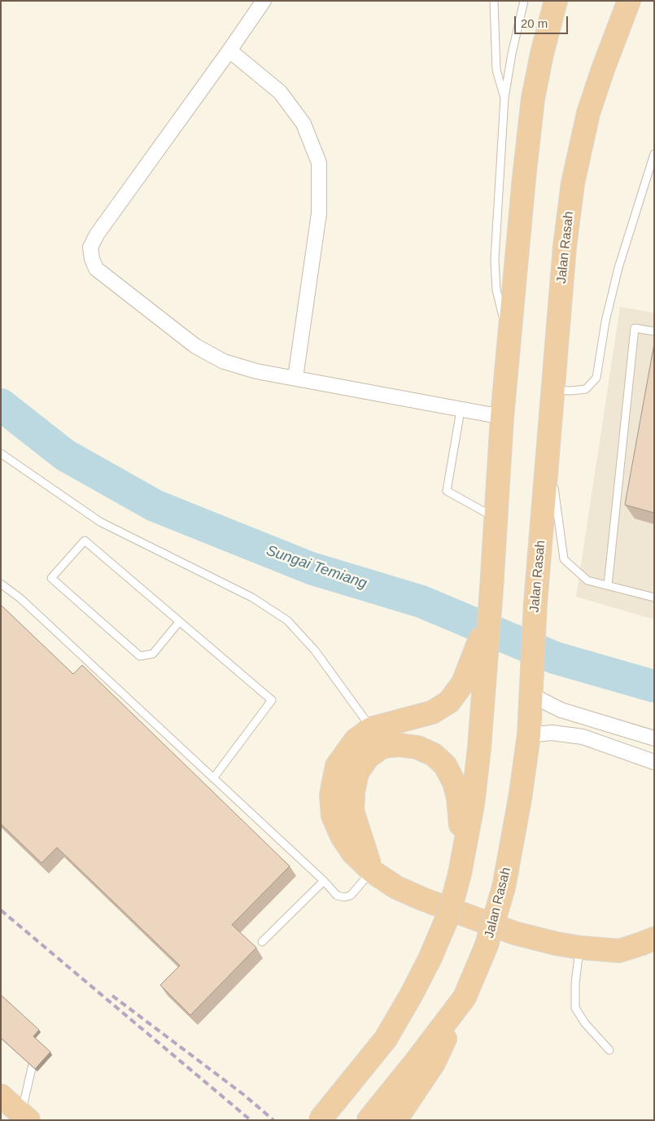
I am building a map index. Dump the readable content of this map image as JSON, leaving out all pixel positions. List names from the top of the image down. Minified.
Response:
{"streets":{"highway":["Jalan Rasah"]},"water":["Sungai Temiang"],"scale_bar":"20 m"}
